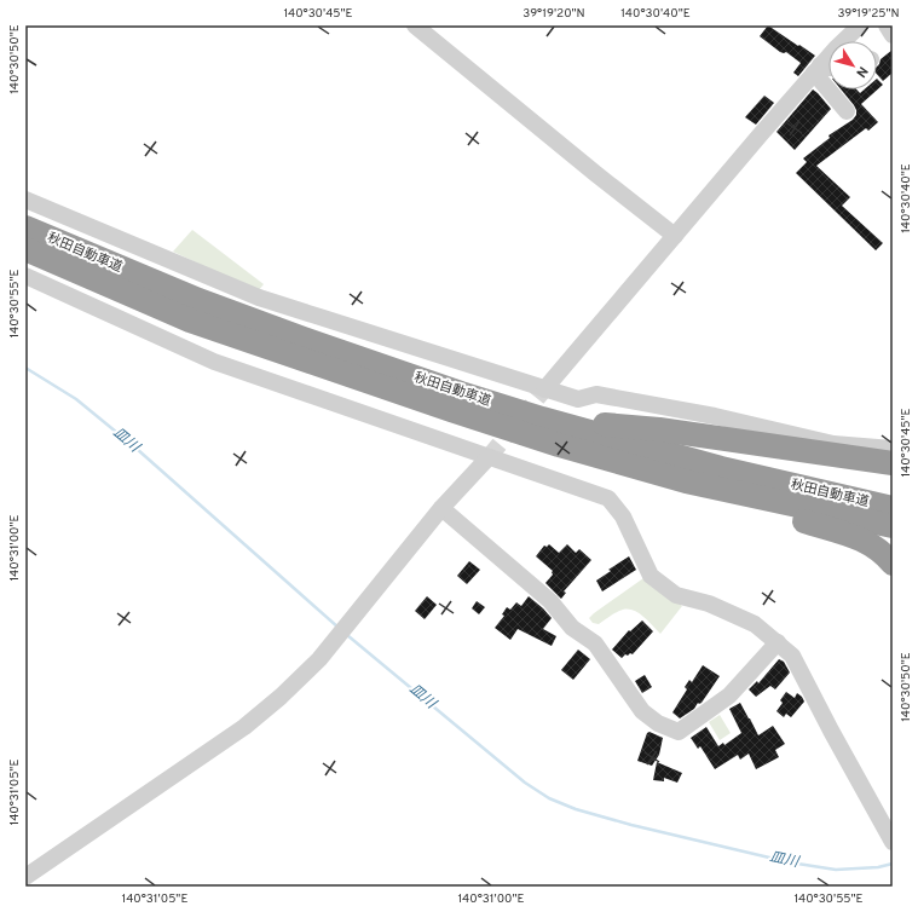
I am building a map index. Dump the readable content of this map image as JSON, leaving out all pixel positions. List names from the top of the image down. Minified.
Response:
{"streets":{"highway":["秋田自動車道"]},"water":["皿川"],"north":"bottom right","coordinates":["140°30'45\"E","39°19'20\"N","140°30'40\"E","39°19'25\"N","140°30'50\"E","140°30'55\"E","140°31'00\"E","140°31'05\"E"]}
